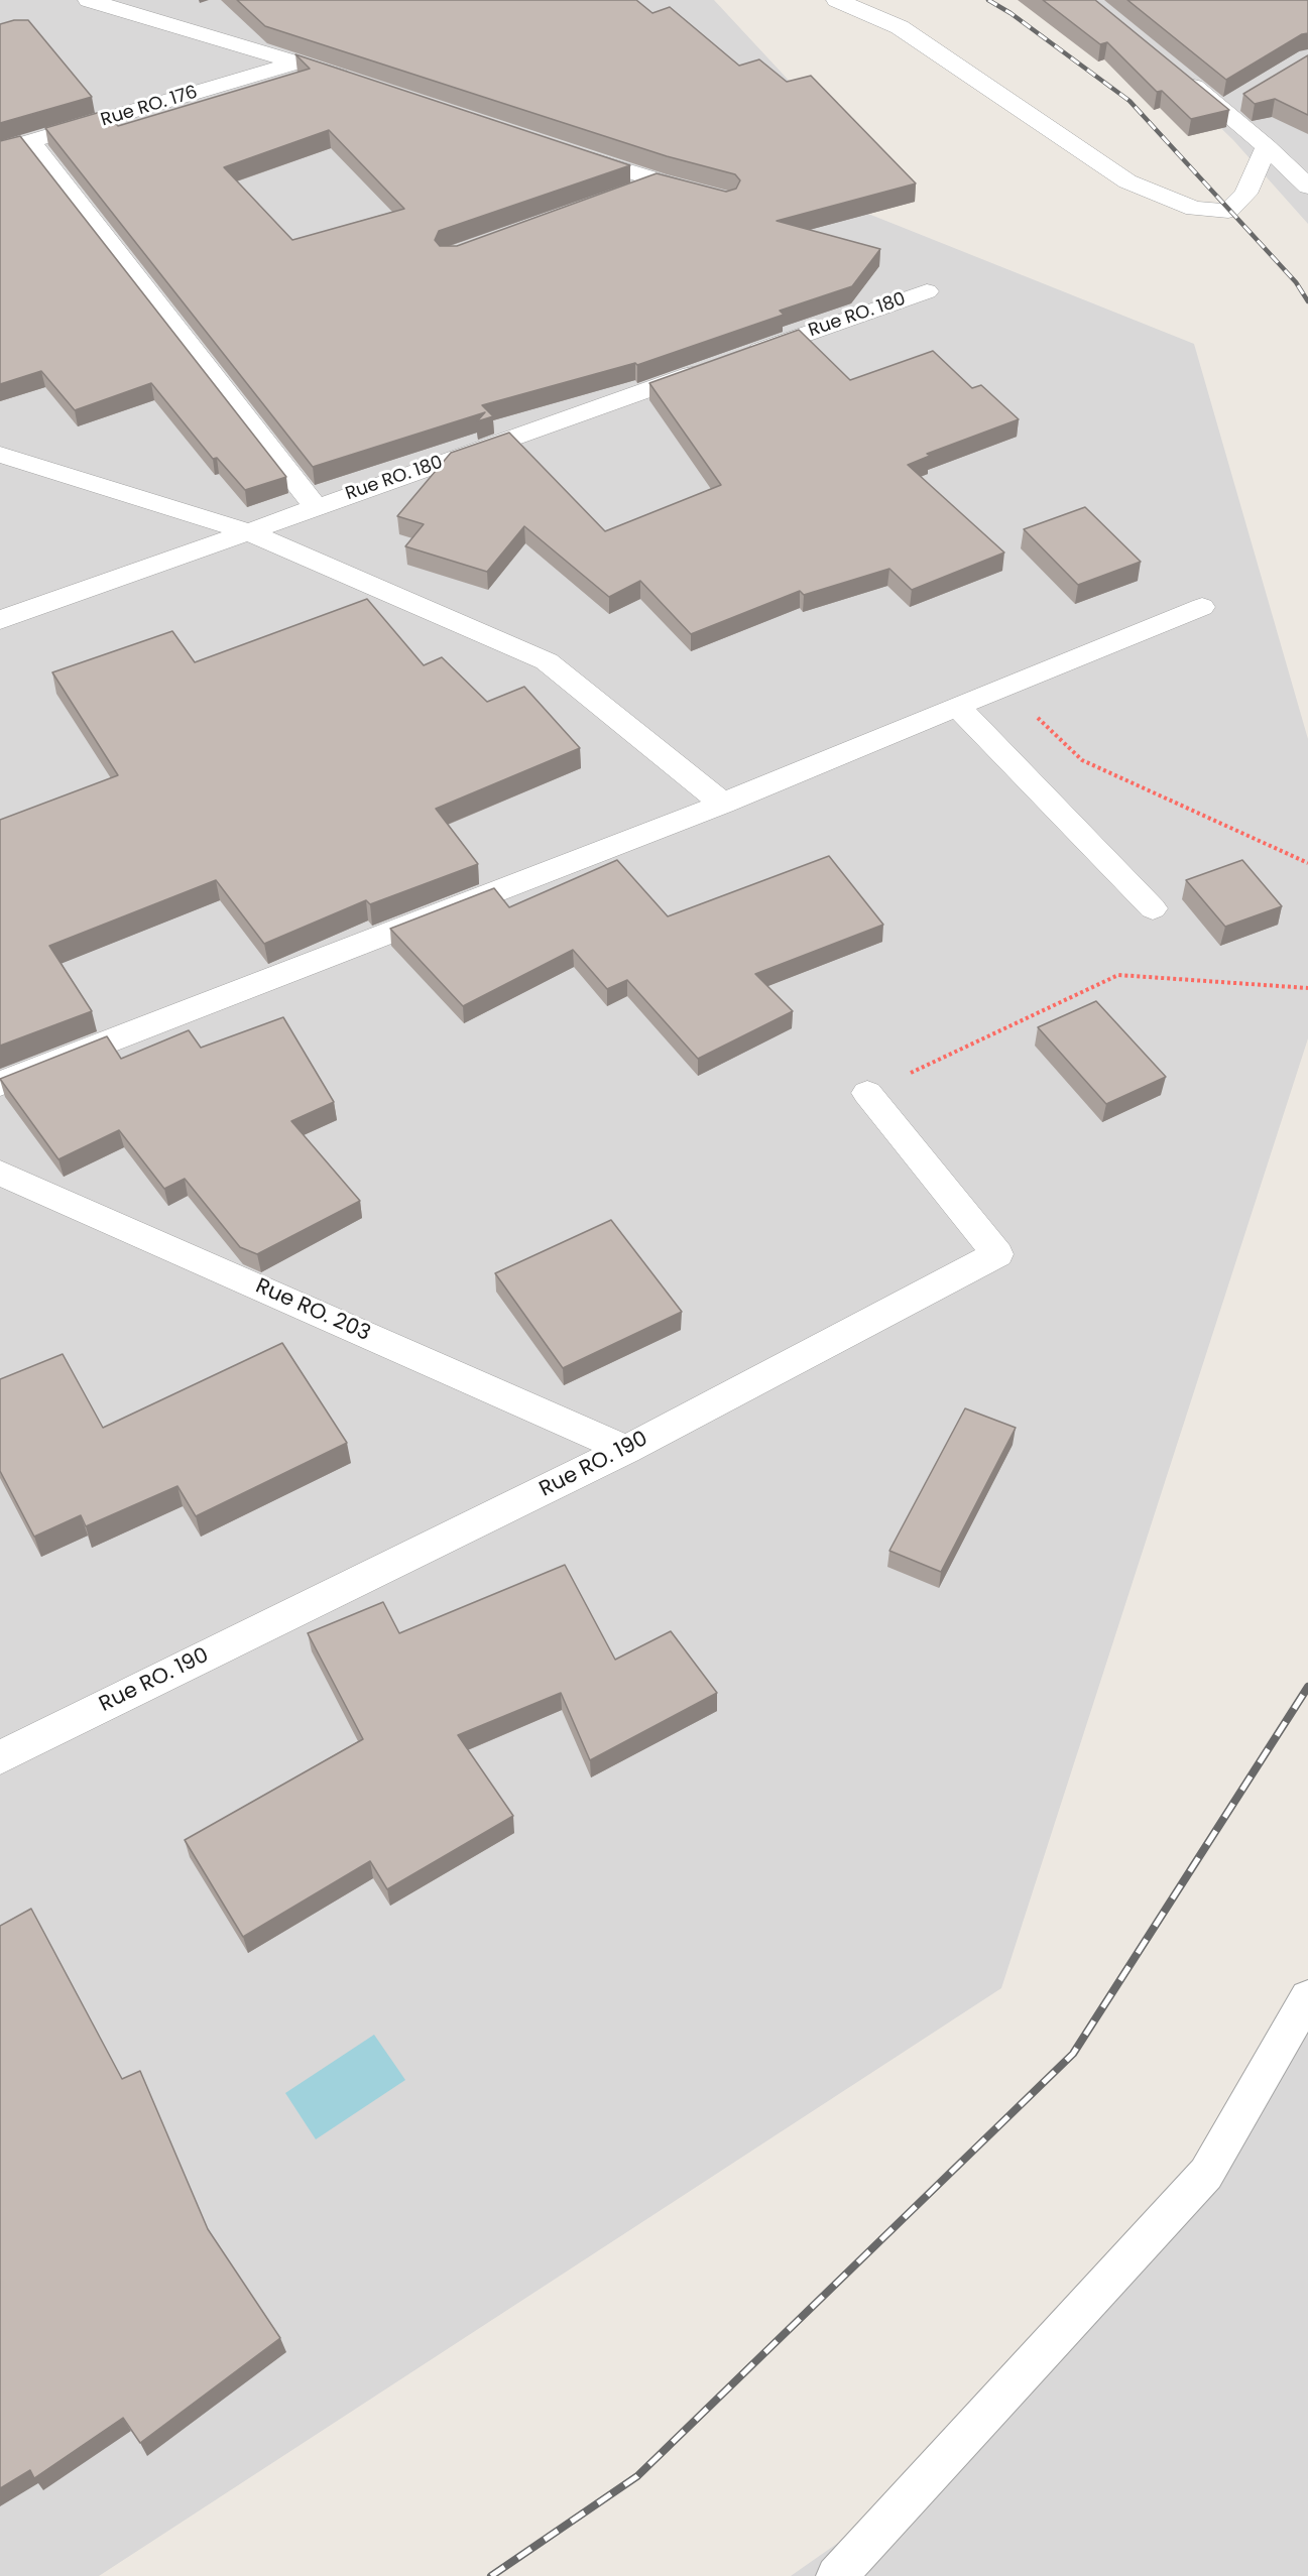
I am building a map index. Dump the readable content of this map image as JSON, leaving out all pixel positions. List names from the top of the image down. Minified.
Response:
{"streets":{"street":["Rue RO. 176","Rue RO. 180","Rue RO. 203","Rue RO. 190"]},"crossings":[["Rue RO. 203","Rue RO. 190"]]}
